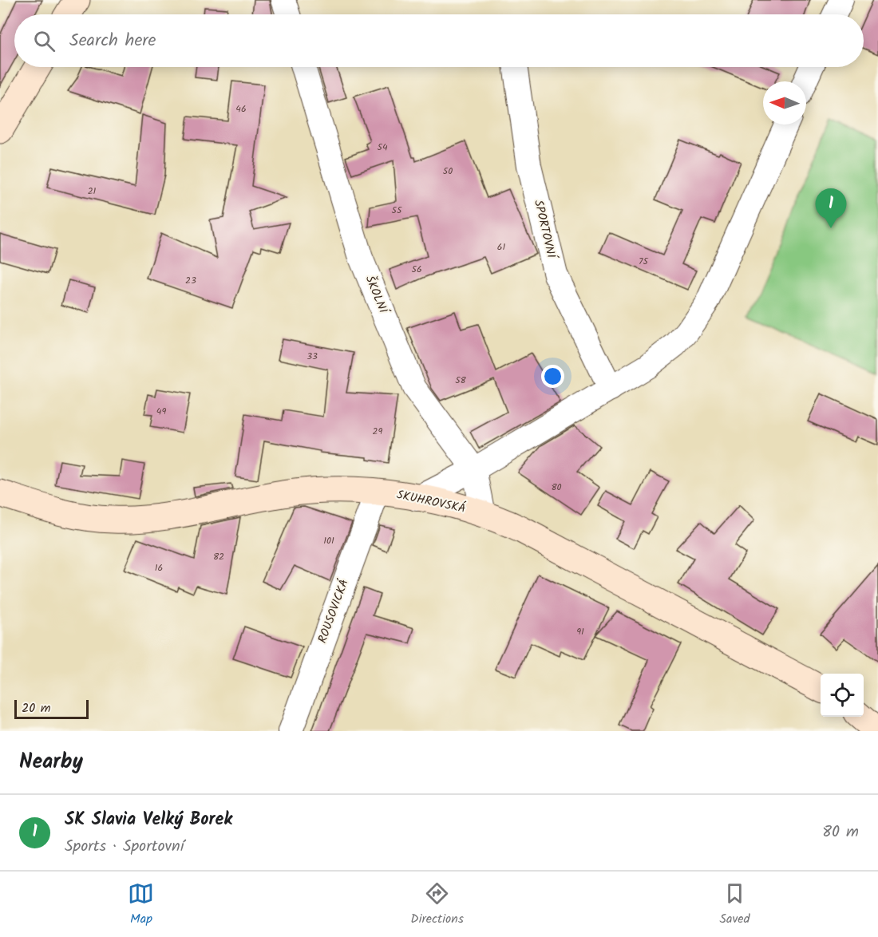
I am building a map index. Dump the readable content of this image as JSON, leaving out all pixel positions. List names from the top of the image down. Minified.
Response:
{"streets":{"street":["SPORTOVNÍ","ŠKOLNÍ","SKUHROVSKÁ","ROUSOVICKÁ"]},"crossings":[["ŠKOLNÍ","SKUHROVSKÁ"],["SKUHROVSKÁ","ROUSOVICKÁ"]],"house_numbers":["46","54","50","21","55","61","75","56","23","33","58","49","29","80","101","82","16","91"],"scale_bar":"20 m","north":"left","page":{"search":"Search here","pins":"1","scale":"20 m","heading":"Nearby","list":[{"mark":"1","name":"SK Slavia Velký Borek","note":"Sports · Sportovní","value":"80 m"}],"nav":["Map","Directions","Saved"]}}
